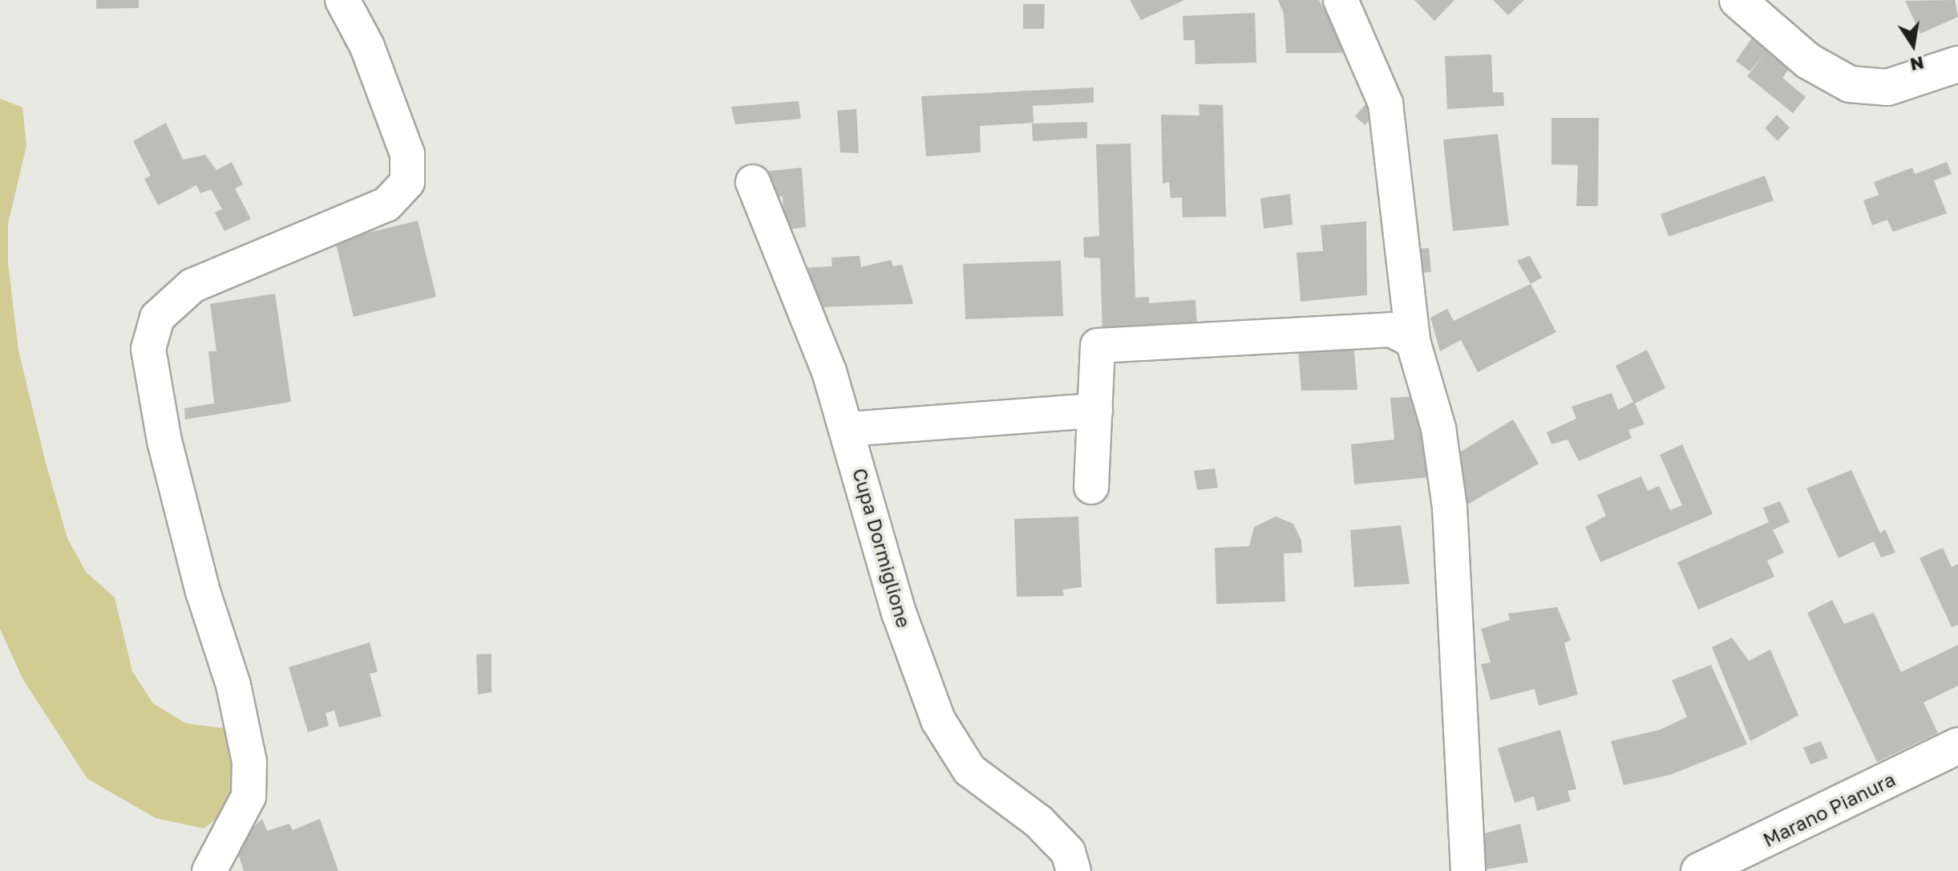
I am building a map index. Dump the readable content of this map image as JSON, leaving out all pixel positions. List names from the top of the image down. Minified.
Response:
{"streets":{"street":["Cupa Dormiglione","Marano Pianura"]},"north":"bottom"}
